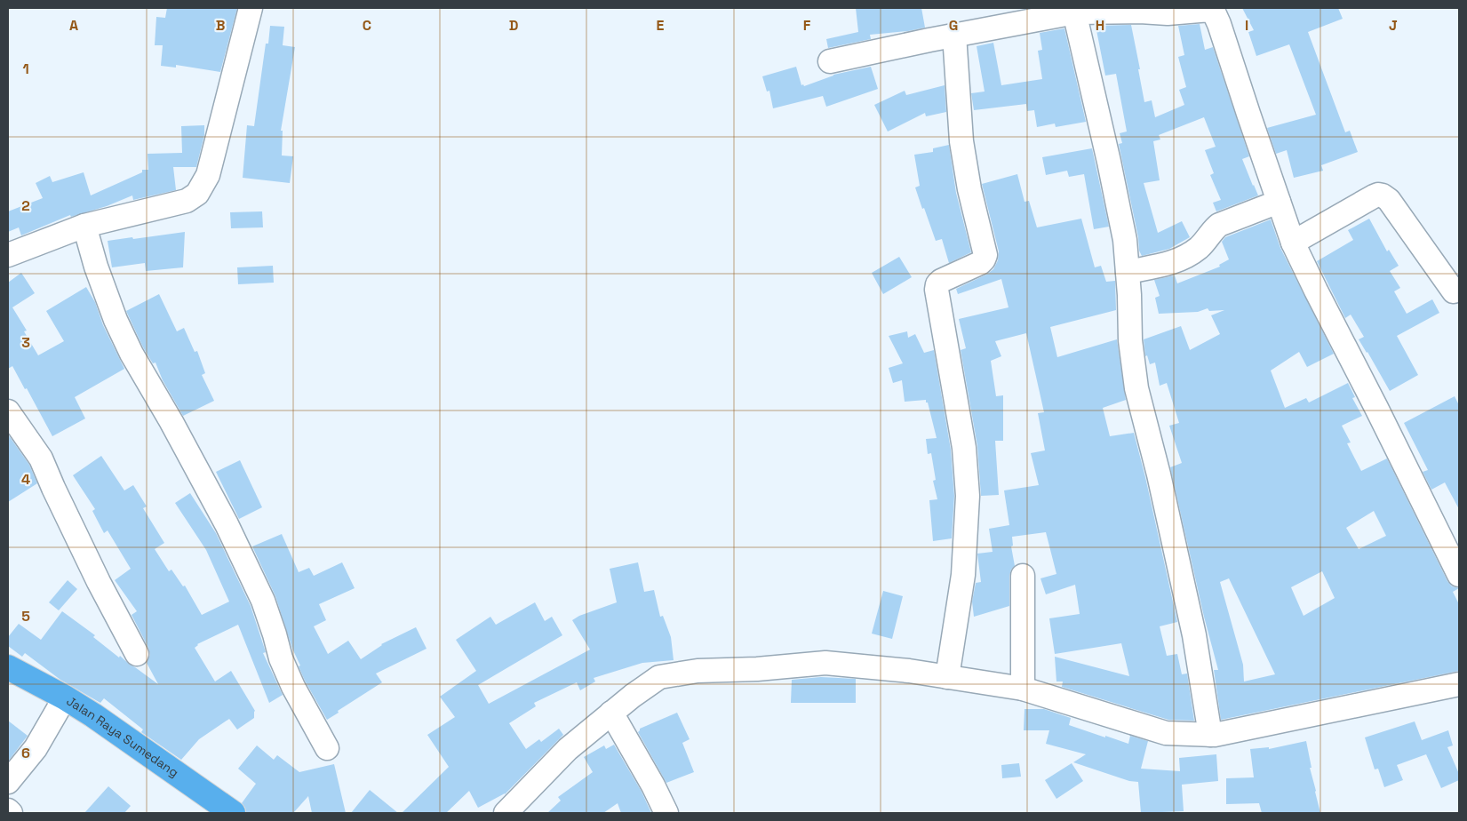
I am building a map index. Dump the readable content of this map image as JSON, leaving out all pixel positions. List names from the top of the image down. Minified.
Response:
{"streets":{"highway":["Jalan Raya Sumedang"]},"grid":{"columns":["A","B","C","D","E","F","G","H","I","J"],"rows":["1","2","3","4","5","6"]}}
